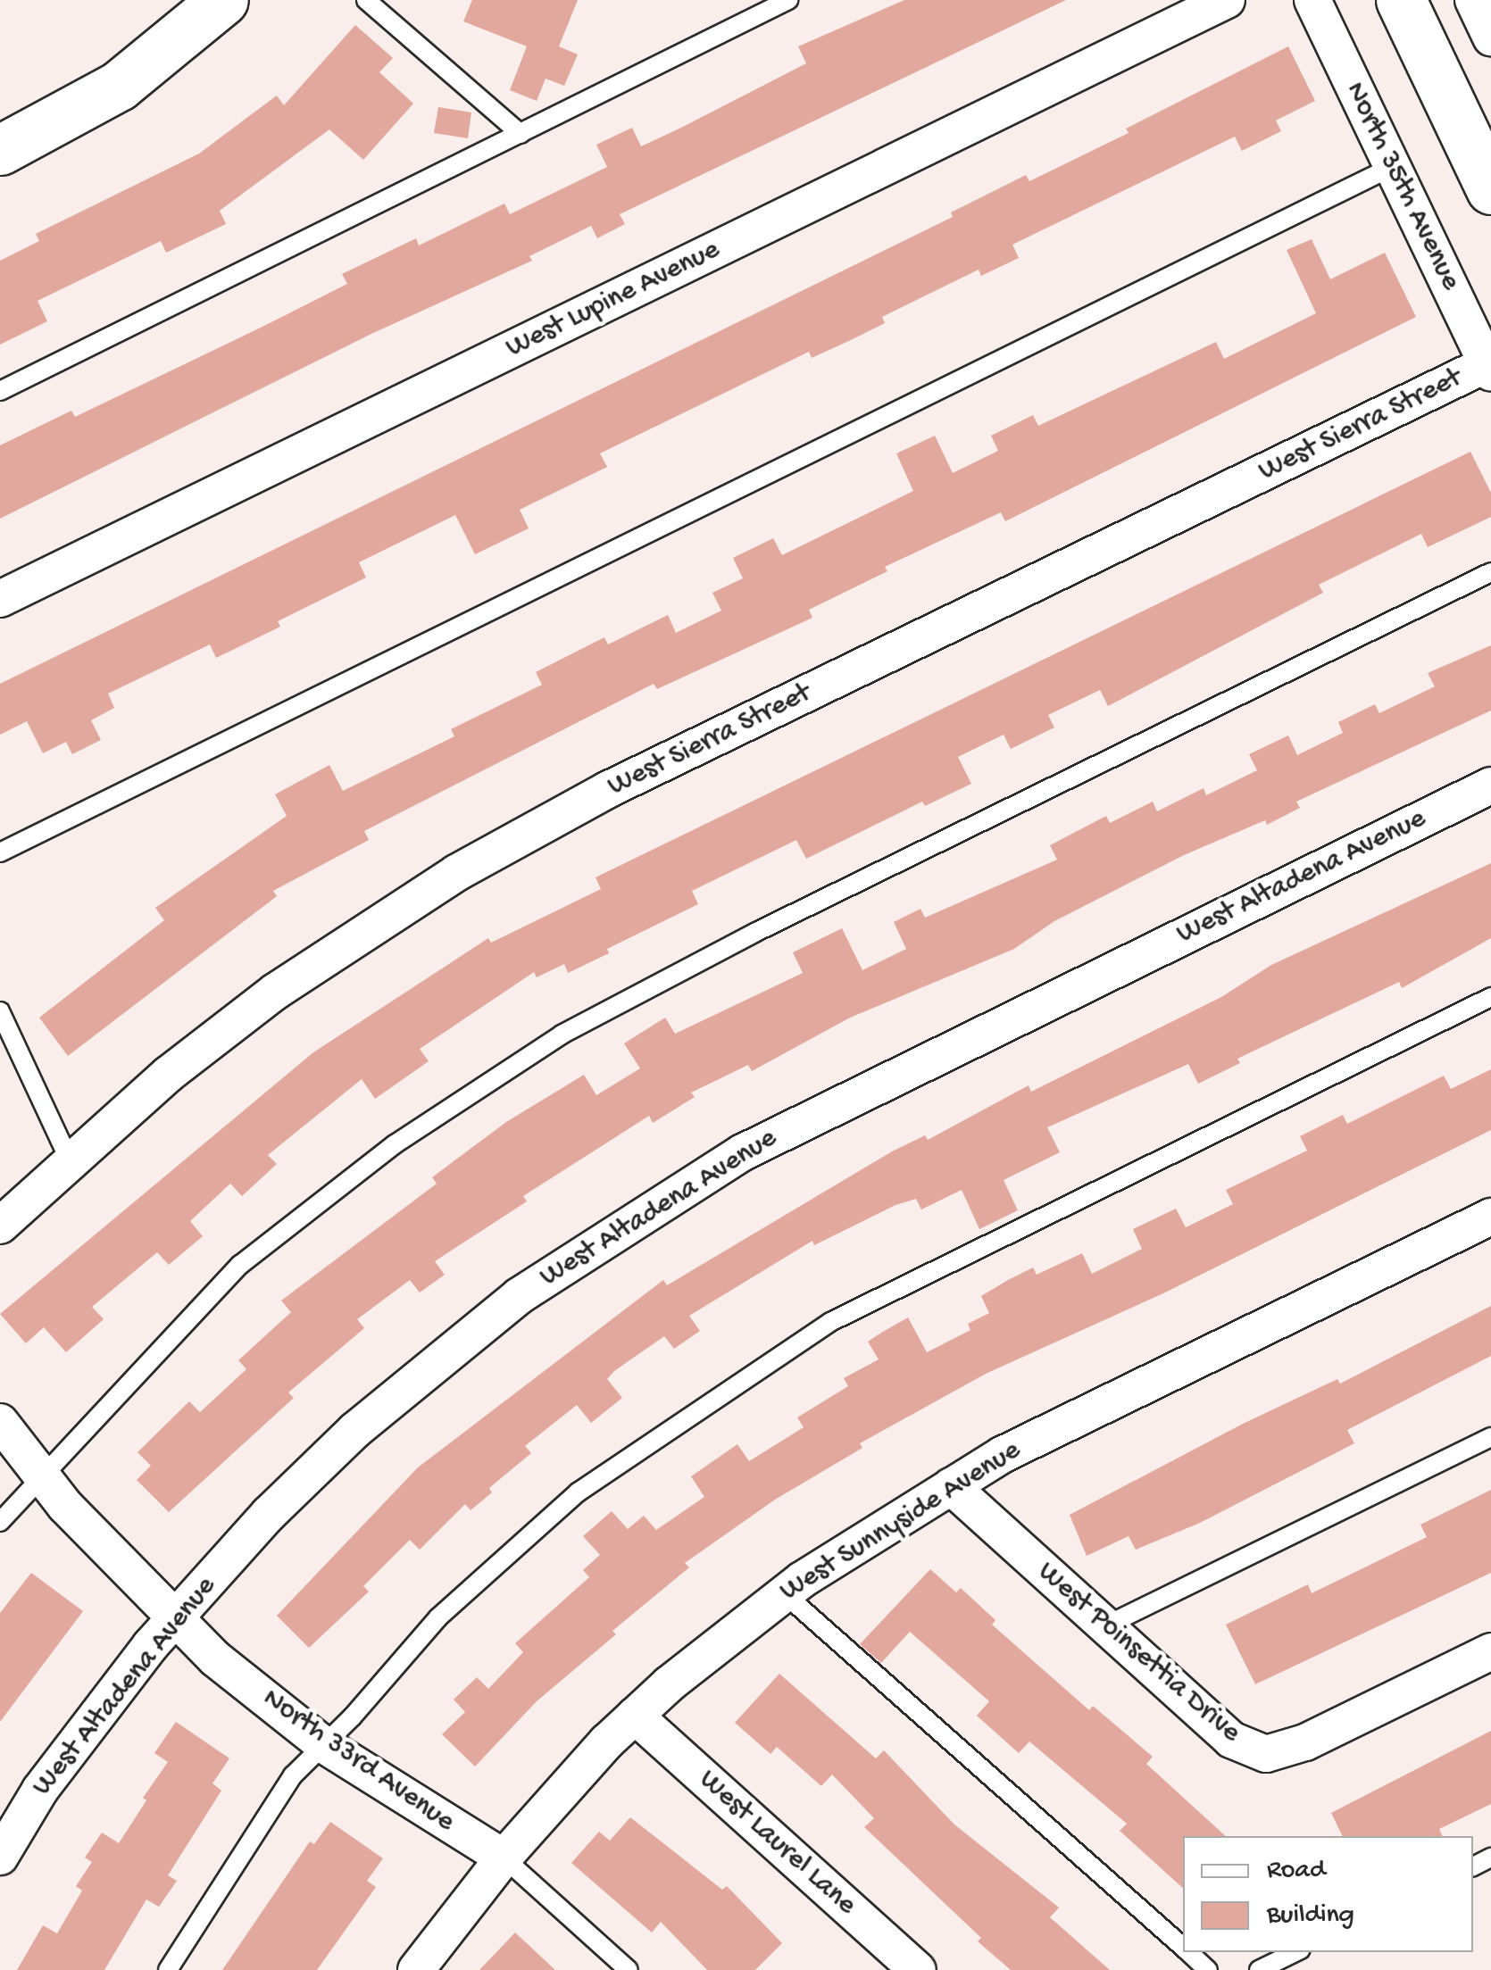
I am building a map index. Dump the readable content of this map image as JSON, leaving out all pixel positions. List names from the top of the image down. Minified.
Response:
{"streets":{"street":["North 35th Avenue","West Lupine Avenue","West Sierra Street","West Altadena Avenue","West Sunnyside Avenue","West Poinsettia Drive","North 33rd Avenue","West Laurel Lane"]},"crossings":[["North 35th Avenue","West Sierra Street"],["West Altadena Avenue","North 33rd Avenue"],["West Sunnyside Avenue","West Poinsettia Drive"],["West Sunnyside Avenue","North 33rd Avenue"],["West Sunnyside Avenue","West Laurel Lane"]],"legend":["Road","Building"]}
